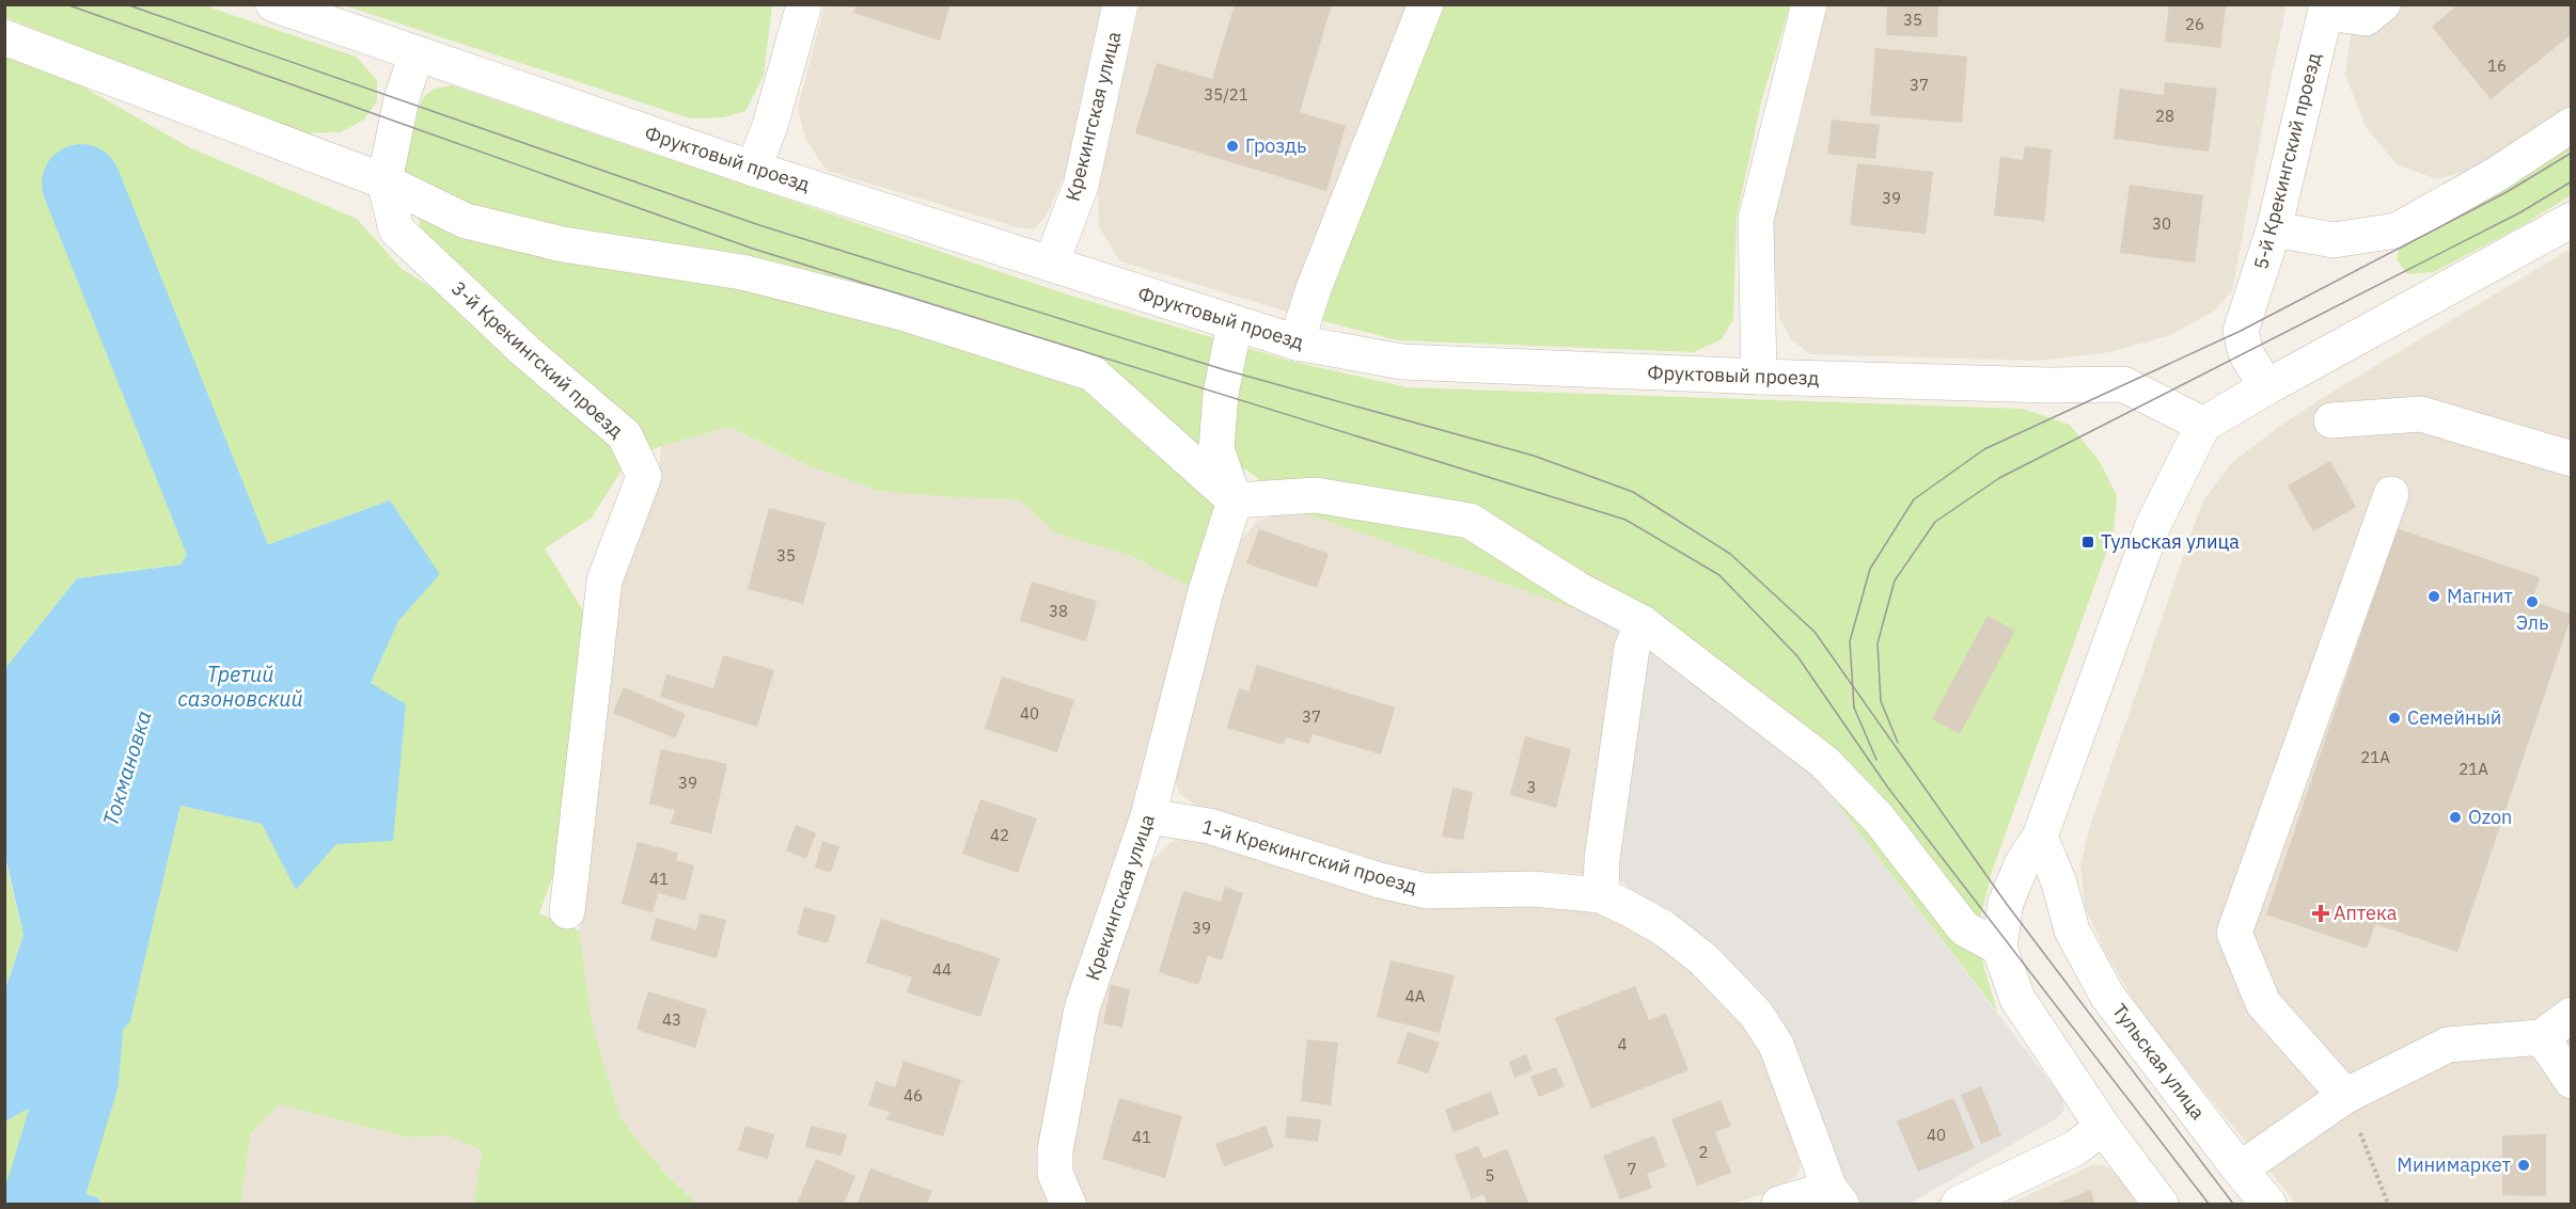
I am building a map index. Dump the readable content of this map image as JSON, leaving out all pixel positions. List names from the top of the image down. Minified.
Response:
{"streets":{"street":["Крекингская улица","Фруктовый проезд","5-й Крекингский проезд","3-й Крекингский проезд","1-й Крекингский проезд","Тульская улица"]},"crossings":[["Крекингская улица","Фруктовый проезд"],["Крекингская улица","1-й Крекингский проезд"],["Фруктовый проезд","3-й Крекингский проезд"]],"water":["Третий сазоновский","Токмановка"],"places":{"other":["Гроздь","Магнит","Эль","Семейный","Ozon","Минимаркет"],"transit":["Тульская улица"],"health":["Аптека"]},"house_numbers":["35","26","16","37","35/21","28","39","30","35","38","40","37","21А","21А","39","3","42","41","39","44","4А","43","4","46","40","41","2","7","5"]}
